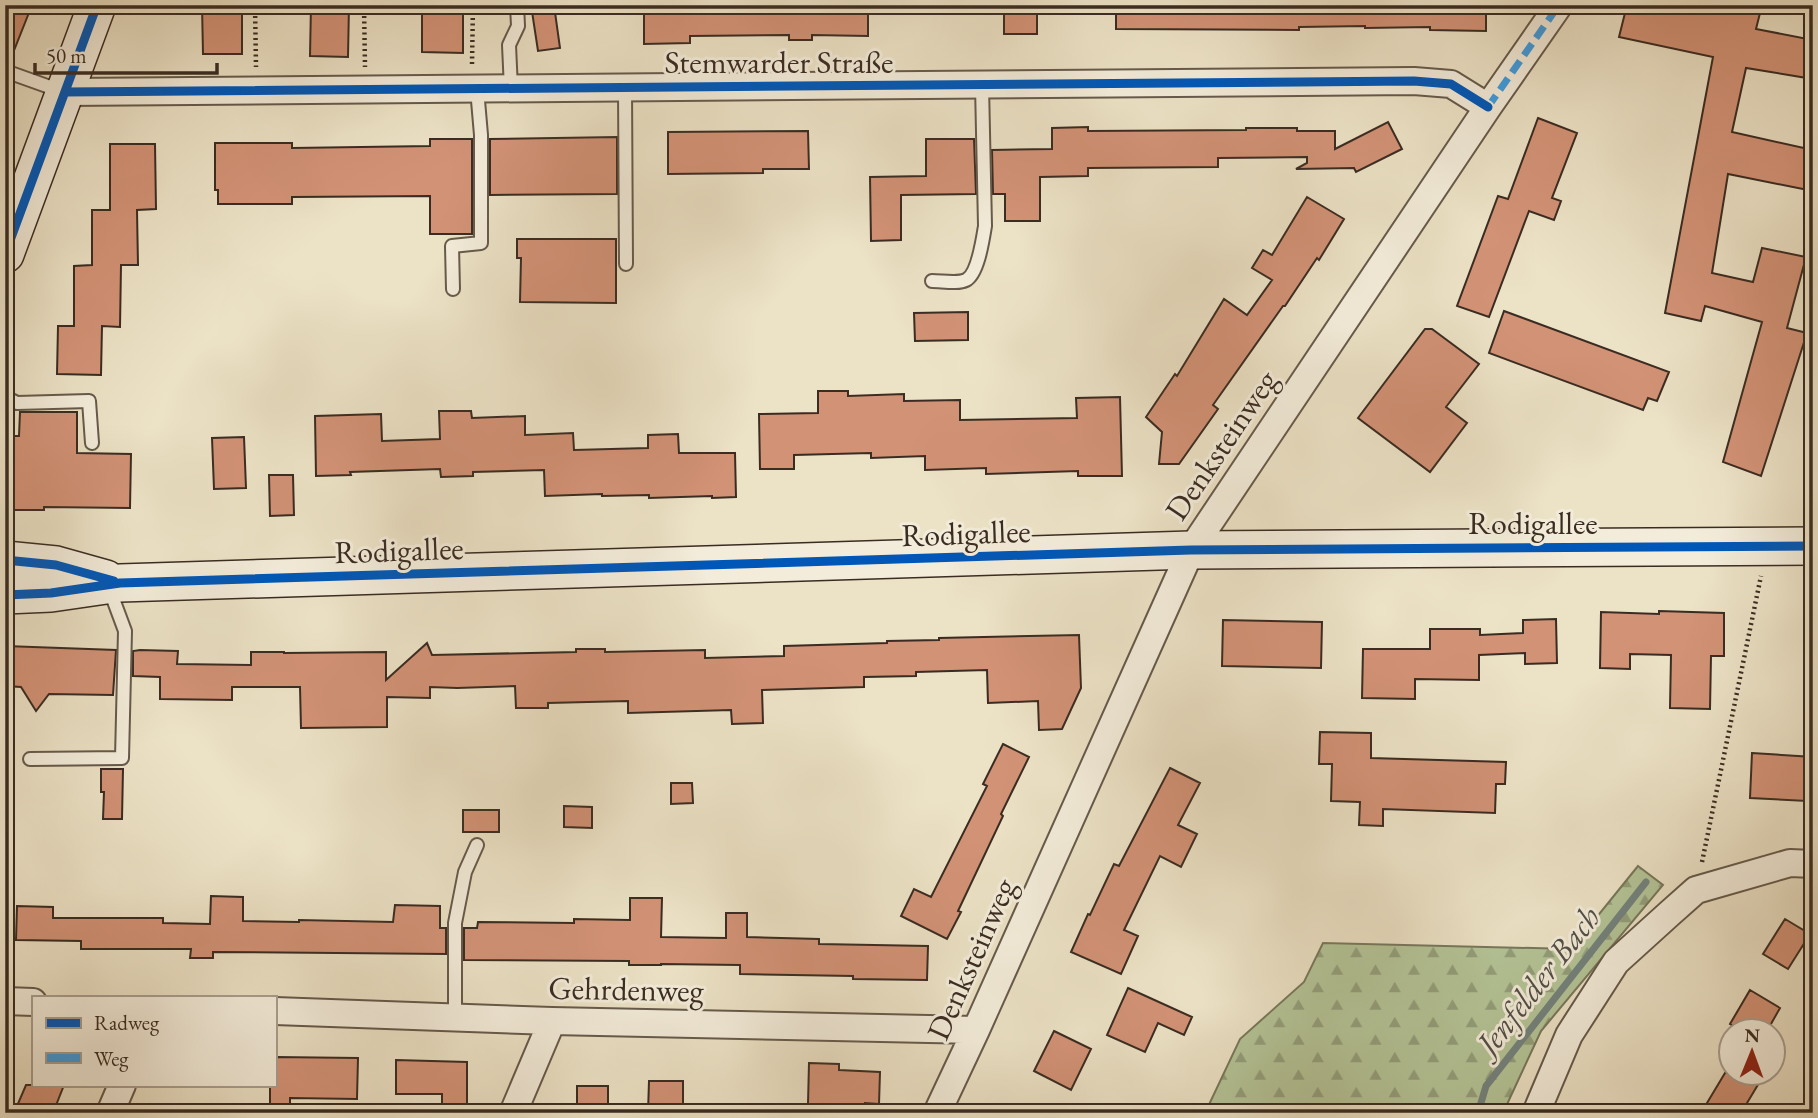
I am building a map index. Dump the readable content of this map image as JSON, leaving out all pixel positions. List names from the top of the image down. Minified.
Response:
{"streets":{"main road":["Rodigallee"],"street":["Stemwarder Straße","Denksteinweg","Gehrdenweg"]},"crossings":[["Stemwarder Straße","Denksteinweg"],["Denksteinweg","Rodigallee"],["Denksteinweg","Gehrdenweg"]],"water":["Jenfelder Bach"],"legend":["Radweg","Weg"],"scale_bar":"50 m","north":"top"}
